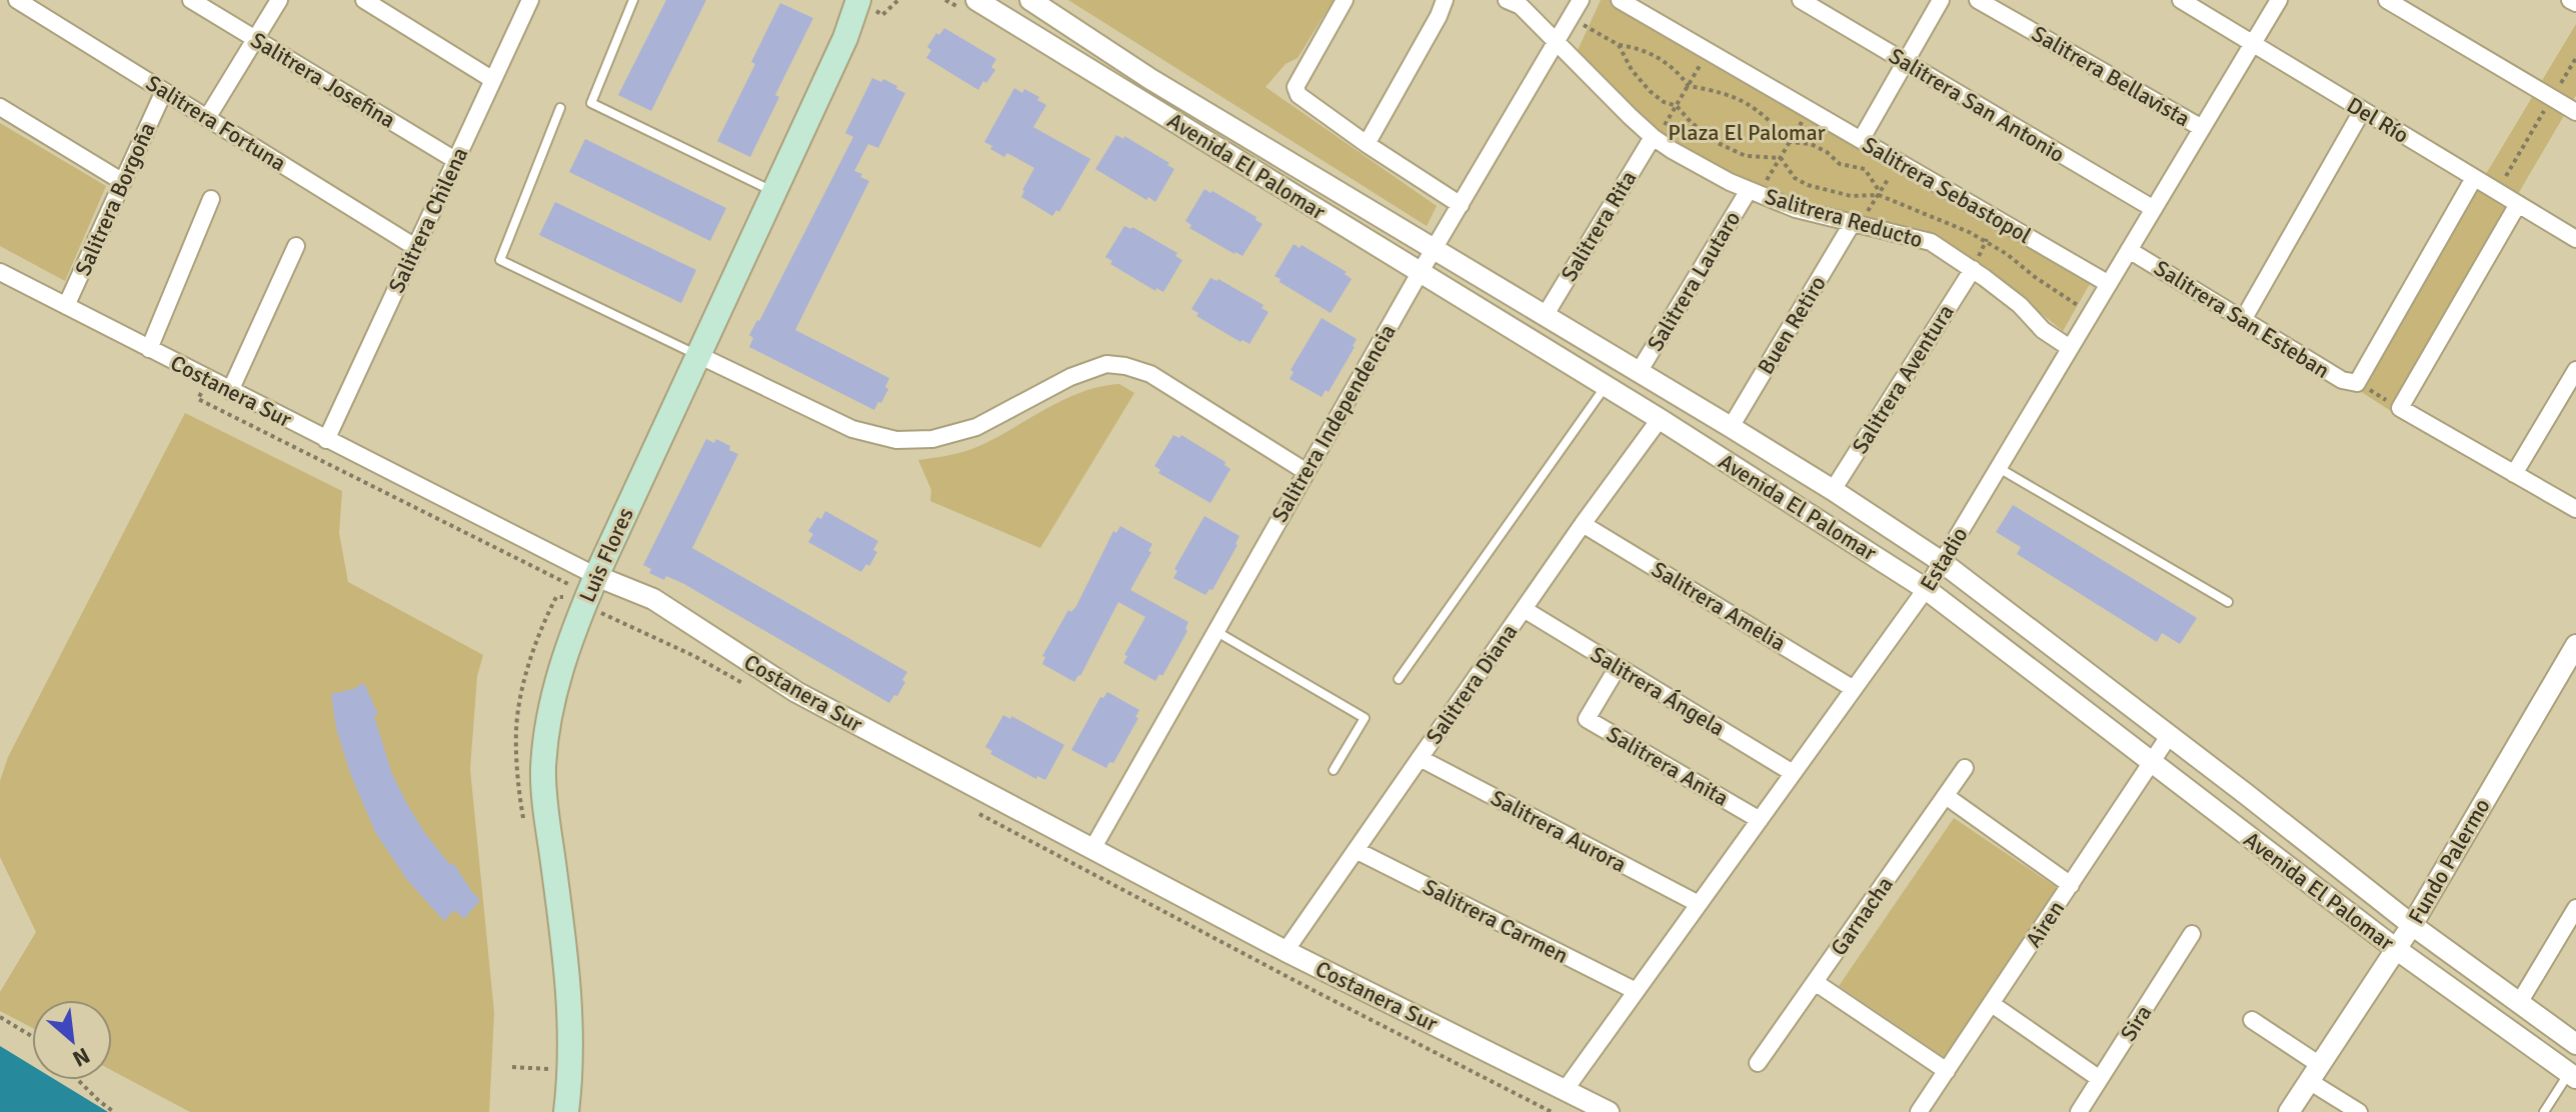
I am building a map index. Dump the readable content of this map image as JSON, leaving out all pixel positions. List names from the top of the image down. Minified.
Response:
{"streets":{"main road":["Luis Flores"],"street":["Salitrera Bellavista","Salitrera Josefina","Salitrera San Antonio","Del Río","Salitrera Fortuna","Avenida El Palomar","Salitrera Sebastopol","Salitrera Borgoña","Salitrera Reducto","Salitrera Chilena","Salitrera Rita","Salitrera Lautaro","Salitrera San Esteban","Buen Retiro","Salitrera Aventura","Costanera Sur","Salitrera Independencia","Estadio","Salitrera Amelia","Salitrera Diana","Salitrera Ángela","Salitrera Anita","Salitrera Aurora","Fundo Palermo","Garnacha","Salitrera Carmen","Airen","Sira"]},"crossings":[["Salitrera Bellavista","Estadio"],["Salitrera Josefina","Salitrera Chilena"],["Salitrera San Antonio","Estadio"],["Del Río","Estadio"],["Salitrera Fortuna","Salitrera Borgoña"],["Salitrera Fortuna","Salitrera Chilena"],["Avenida El Palomar","Salitrera Rita"],["Avenida El Palomar","Salitrera Lautaro"],["Avenida El Palomar","Buen Retiro"],["Avenida El Palomar","Salitrera Aventura"],["Avenida El Palomar","Salitrera Independencia"],["Avenida El Palomar","Estadio"],["Avenida El Palomar","Salitrera Diana"],["Avenida El Palomar","Fundo Palermo"],["Avenida El Palomar","Airen"],["Salitrera Sebastopol","Estadio"],["Salitrera Borgoña","Costanera Sur"],["Salitrera Reducto","Salitrera Rita"],["Salitrera Reducto","Salitrera Lautaro"],["Salitrera Reducto","Buen Retiro"],["Salitrera Reducto","Salitrera Aventura"],["Salitrera Reducto","Salitrera Independencia"],["Salitrera Reducto","Estadio"],["Salitrera Chilena","Costanera Sur"],["Salitrera San Esteban","Estadio"],["Costanera Sur","Salitrera Independencia"],["Costanera Sur","Luis Flores"],["Costanera Sur","Estadio"],["Costanera Sur","Salitrera Diana"],["Estadio","Salitrera Amelia"],["Estadio","Salitrera Ángela"],["Estadio","Salitrera Anita"],["Estadio","Salitrera Aurora"],["Estadio","Salitrera Carmen"],["Salitrera Amelia","Salitrera Diana"],["Salitrera Diana","Salitrera Ángela"],["Salitrera Diana","Salitrera Aurora"],["Salitrera Diana","Salitrera Carmen"],["Salitrera Ángela","Salitrera Anita"]],"parks":["Plaza El Palomar"],"north":"bottom right"}
